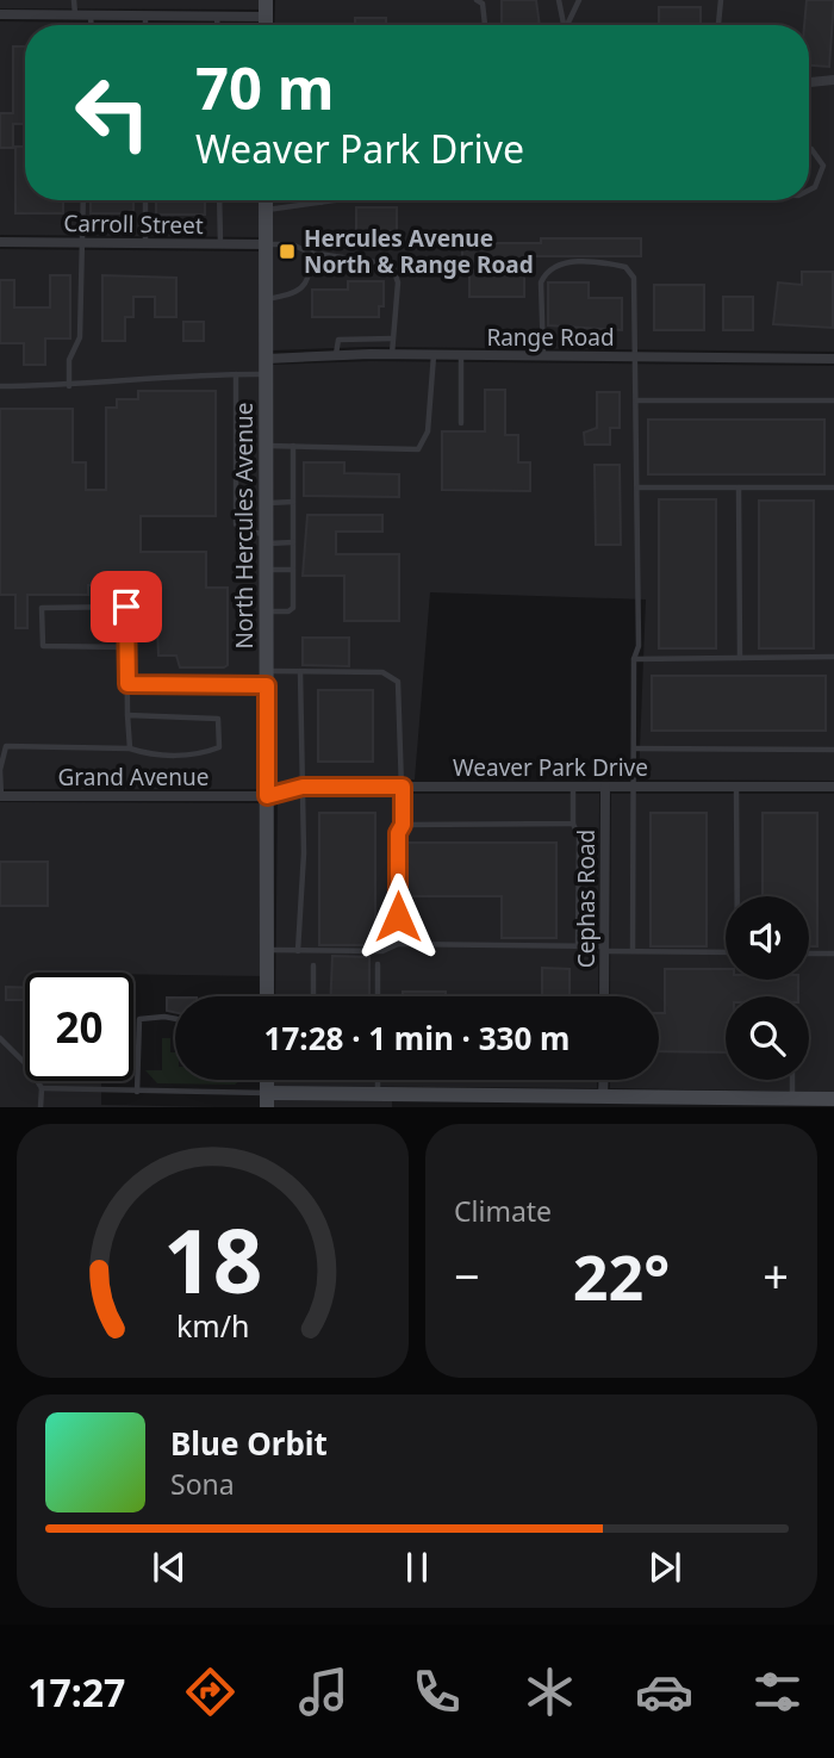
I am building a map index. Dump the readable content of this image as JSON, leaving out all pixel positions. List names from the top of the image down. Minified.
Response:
{"streets":{"street":["Carroll Street","Range Road","North Hercules Avenue","Weaver Park Drive","Grand Avenue","Cephas Road"]},"crossings":[["Carroll Street","North Hercules Avenue"],["Range Road","North Hercules Avenue"],["North Hercules Avenue","Weaver Park Drive"],["North Hercules Avenue","Grand Avenue"],["Weaver Park Drive","Grand Avenue"],["Weaver Park Drive","Cephas Road"]],"places":{"transit":["Hercules Avenue North & Range Road"]},"page":{"turn":["70 m","Weaver Park Drive"],"limit":"20","trip":"17:28 · 1 min · 330 m","tile":"Climate","heat":["−","22°","+"],"song":["Blue Orbit","Sona"],"tabs":"17:27","gauge":["18","km/h"]}}
